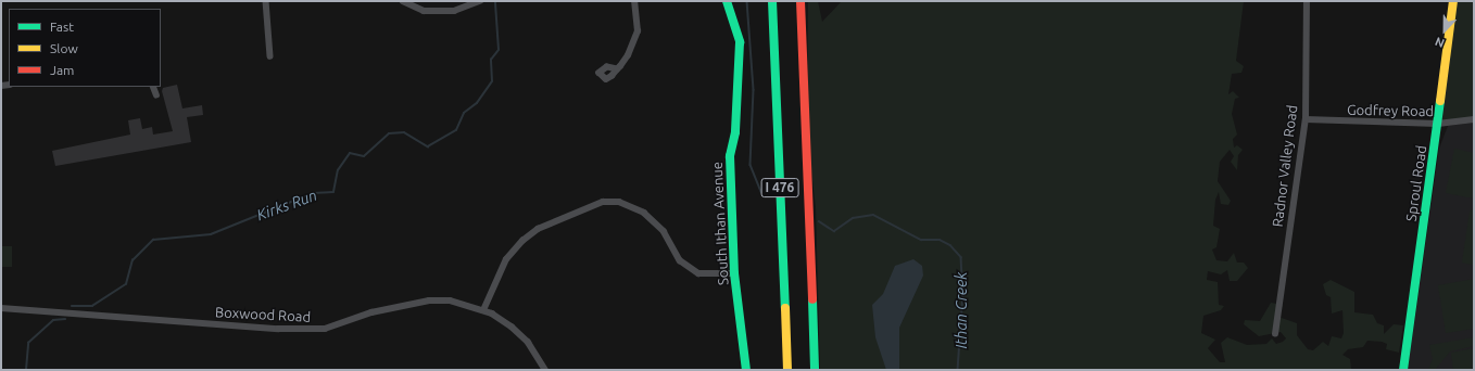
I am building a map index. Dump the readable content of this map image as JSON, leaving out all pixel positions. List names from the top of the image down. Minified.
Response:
{"streets":{"main road":["Sproul Road","I 476","South Ithan Avenue"],"street":["Godfrey Road","Radnor Valley Road","Boxwood Road"]},"crossings":[["Godfrey Road","Radnor Valley Road"],["Godfrey Road","Sproul Road"]],"water":["Kirks Run","Ithan Creek"],"legend":["Fast","Slow","Jam"],"north":"bottom"}
